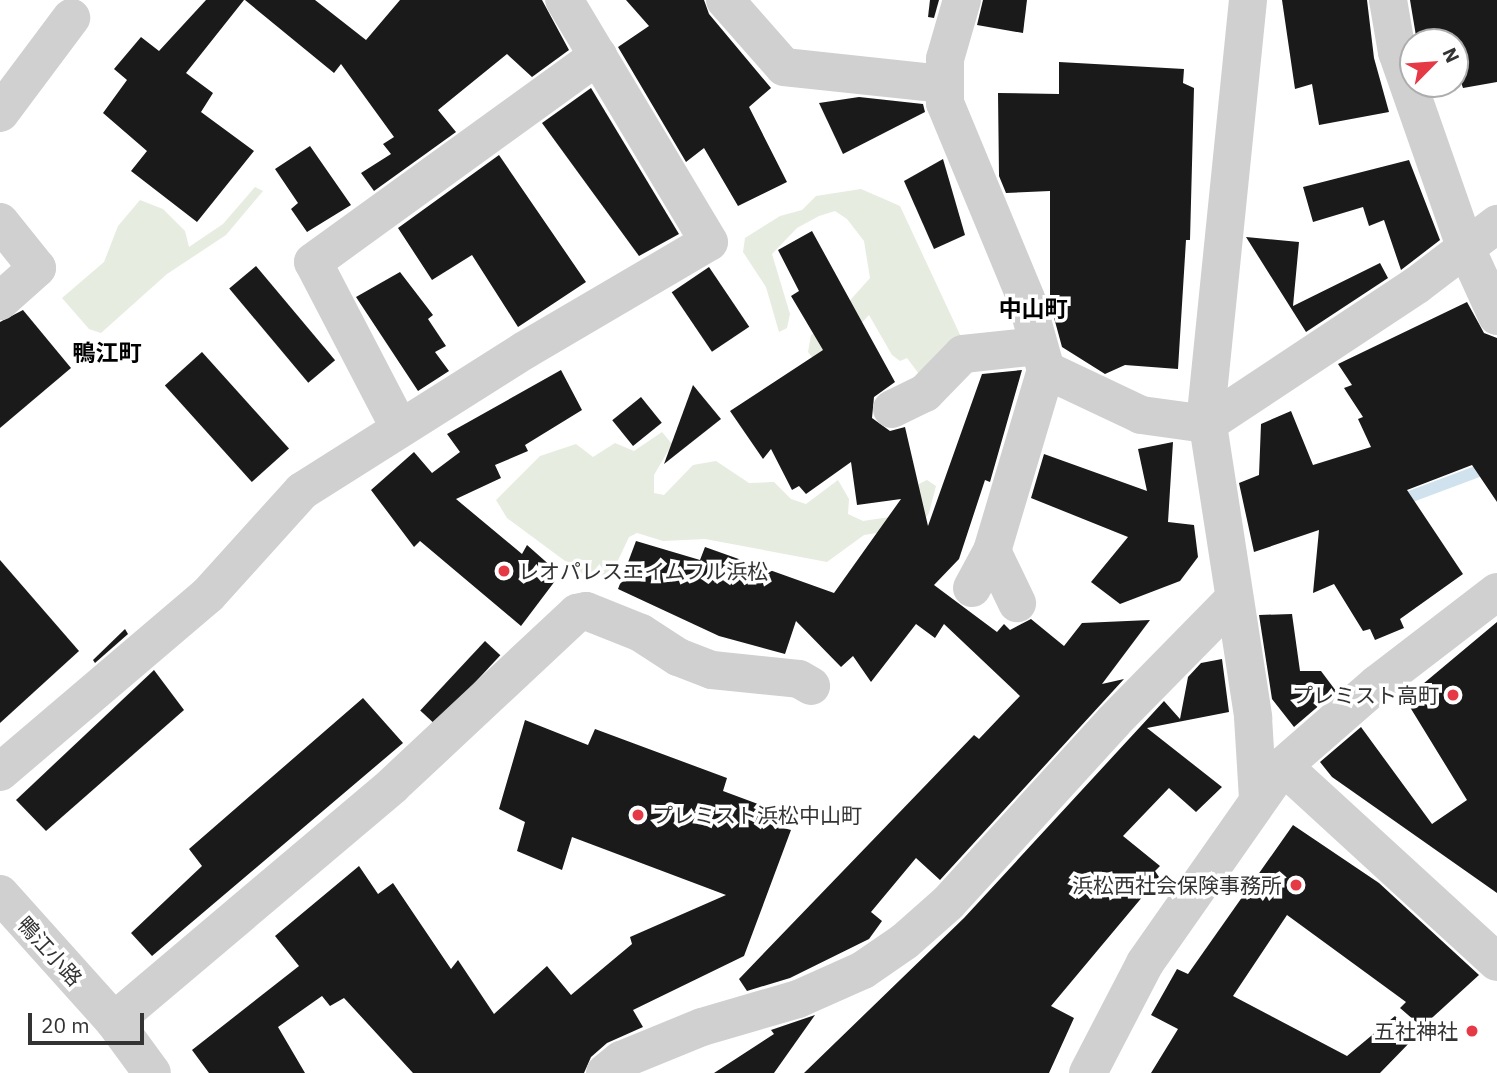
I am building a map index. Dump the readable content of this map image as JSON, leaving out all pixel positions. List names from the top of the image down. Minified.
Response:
{"streets":{"street":["鴨江小路"]},"districts":["中山町","鴨江町"],"places":["レオパレスエイムフル浜松","プレミスト高町","プレミスト浜松中山町","浜松西社会保険事務所","五社神社"],"scale_bar":"20 m","north":"top right"}
